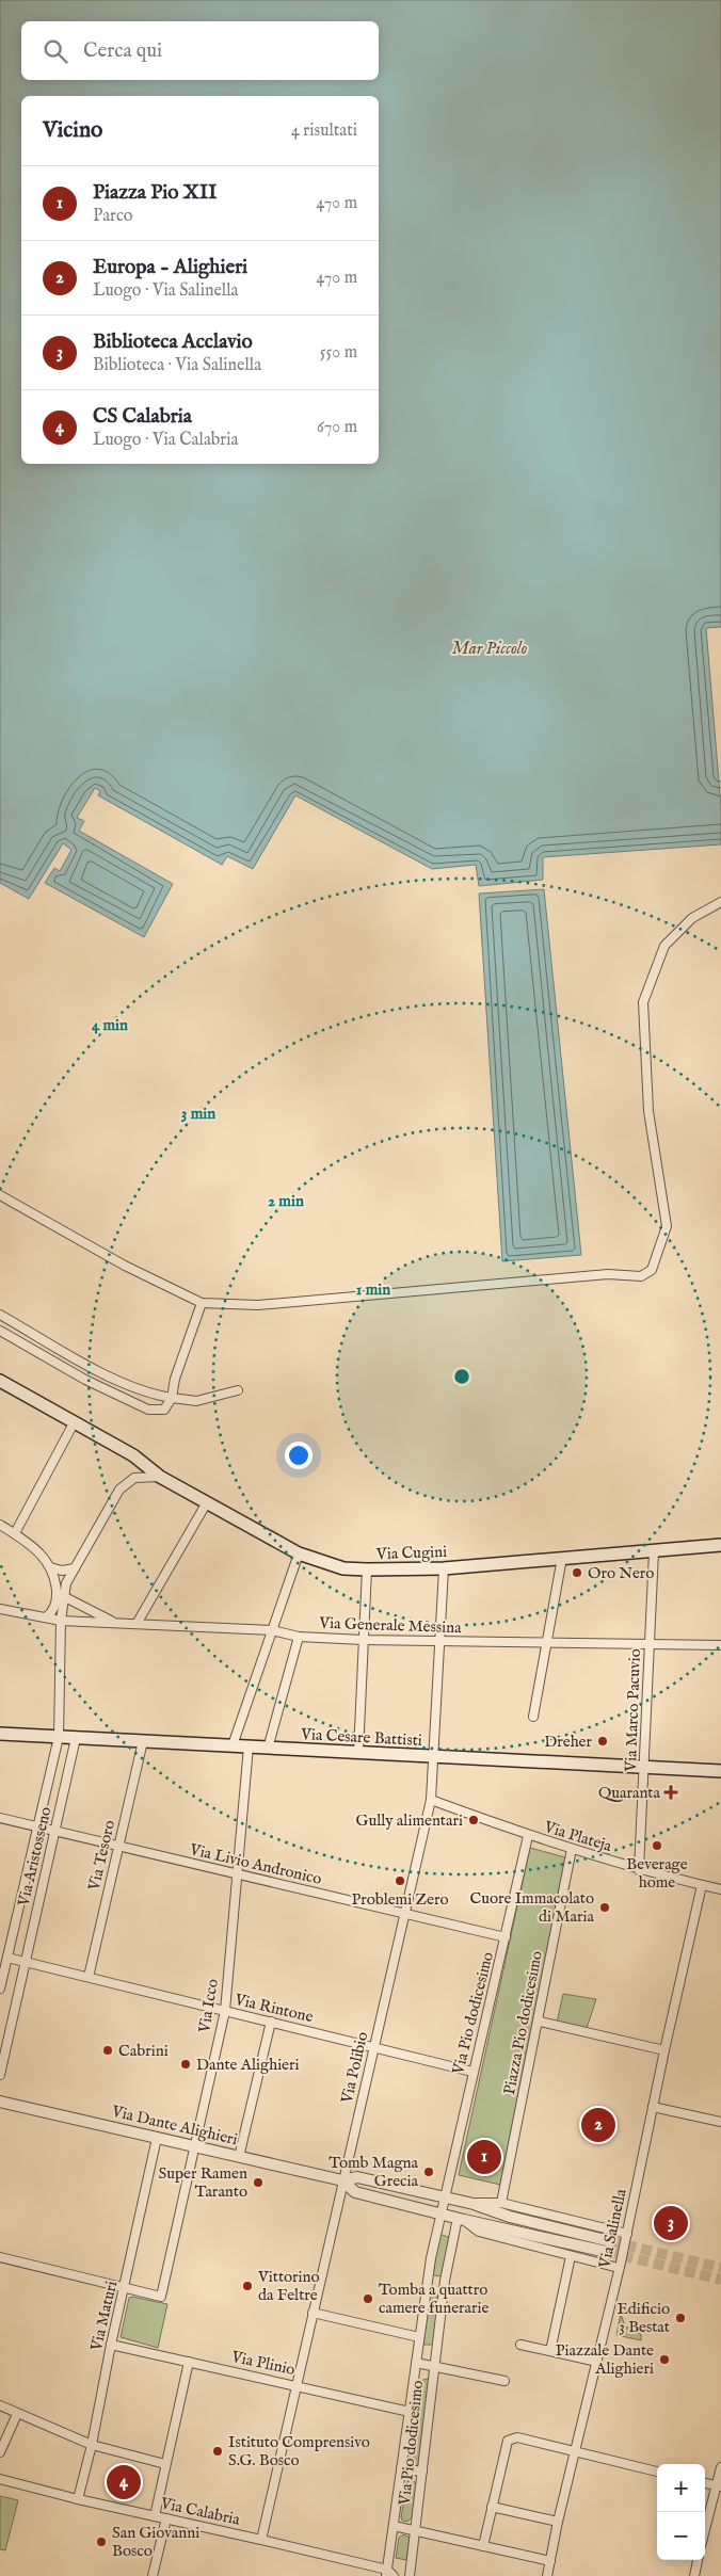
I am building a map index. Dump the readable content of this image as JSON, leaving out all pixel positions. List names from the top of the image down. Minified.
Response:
{"streets":{"main road":["Via Cugini","Via Cesare Battisti"],"street":["Via Generale Messina","Via Marco Pacuvio","Via Plateja","Via Tesoro","Via Aristosseno","Via Livio Andronico","Via Icco","Via Rintone","Via Pio dodicesimo","Piazza Pio dodicesimo","Via Polibio","Via Dante Alighieri","Via Salinella","Via Maturi","Via Plinio","Via Calabria"]},"crossings":[["Via Cugini","Via Marco Pacuvio"],["Via Cugini","Via Aristosseno"],["Via Cugini","Via Polibio"],["Via Generale Messina","Via Marco Pacuvio"],["Via Generale Messina","Via Aristosseno"],["Via Generale Messina","Via Polibio"],["Via Marco Pacuvio","Via Cesare Battisti"],["Via Marco Pacuvio","Via Plateja"],["Via Cesare Battisti","Via Tesoro"],["Via Cesare Battisti","Via Aristosseno"],["Via Cesare Battisti","Via Icco"],["Via Cesare Battisti","Via Polibio"],["Via Plateja","Via Pio dodicesimo"],["Via Plateja","Piazza Pio dodicesimo"],["Via Plateja","Via Polibio"],["Via Plateja","Via Salinella"],["Via Tesoro","Via Livio Andronico"],["Via Tesoro","Via Rintone"],["Via Aristosseno","Via Livio Andronico"],["Via Aristosseno","Via Rintone"],["Via Livio Andronico","Via Icco"],["Via Livio Andronico","Via Pio dodicesimo"],["Via Livio Andronico","Via Polibio"],["Via Icco","Via Rintone"],["Via Icco","Via Dante Alighieri"],["Via Icco","Via Maturi"],["Via Rintone","Via Pio dodicesimo"],["Via Rintone","Via Polibio"],["Via Pio dodicesimo","Via Dante Alighieri"],["Via Pio dodicesimo","Via Plinio"],["Via Pio dodicesimo","Via Calabria"],["Piazza Pio dodicesimo","Via Dante Alighieri"],["Via Polibio","Via Dante Alighieri"],["Via Polibio","Via Plinio"],["Via Polibio","Via Calabria"],["Via Dante Alighieri","Via Salinella"],["Via Dante Alighieri","Via Maturi"],["Via Maturi","Via Plinio"],["Via Maturi","Via Calabria"]],"water":["Mar Piccolo"],"places":{"other":["Oro Nero","Dreher","Gully alimentari","Beverage home","Problemi Zero","Cuore Immacolato di Maria","Cabrini","Dante Alighieri","Tomb Magna Grecia","Super Ramen Taranto","Vittorino da Feltre","Tomba a quattro camere funerarie","Edificio 3 Bestat","Piazzale Dante Alighieri","Istituto Comprensivo S.G. Bosco","San Giovanni Bosco"],"health":["Quaranta"]},"page":{"search":"Cerca qui","heading":["Vicino","4 risultati"],"list":[{"mark":"1","name":"Piazza Pio XII","note":"Parco","value":"470 m"},{"mark":"2","name":"Europa - Alighieri","note":"Luogo · Via Salinella","value":"470 m"},{"mark":"3","name":"Biblioteca Acclavio","note":"Biblioteca · Via Salinella","value":"550 m"},{"mark":"4","name":"CS Calabria","note":"Luogo · Via Calabria","value":"670 m"}],"pins":["2","1","3","4"],"map_buttons":["+","−"]},"rings":["4 min","3 min","2 min","1 min"]}
